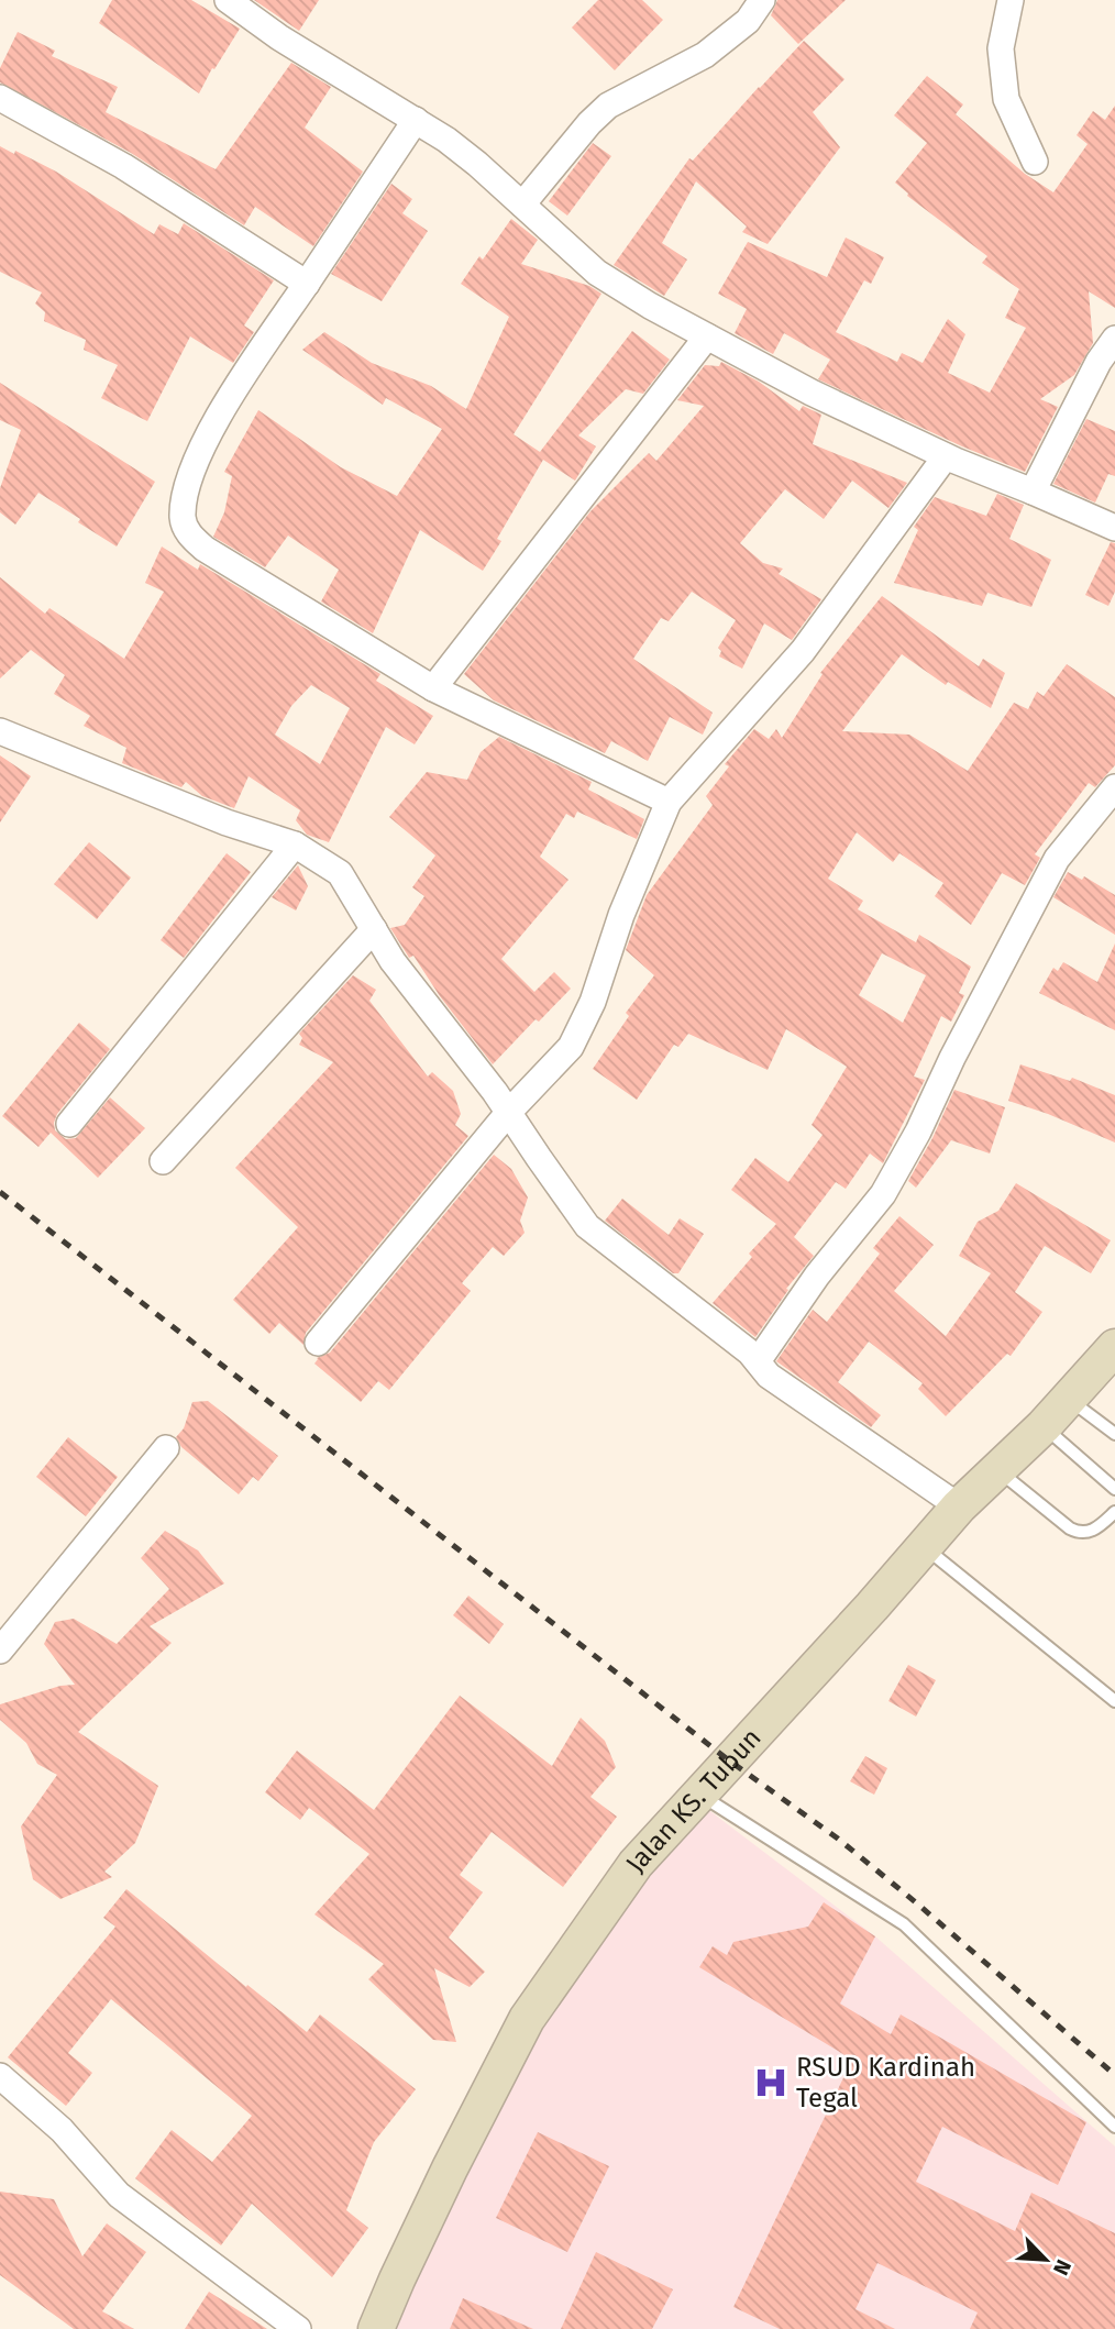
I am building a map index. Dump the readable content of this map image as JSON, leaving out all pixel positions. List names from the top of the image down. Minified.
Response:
{"streets":{"main road":["Jalan KS. Tubun"]},"places":{"hospital":["RSUD Kardinah Tegal"]},"north":"bottom right"}
